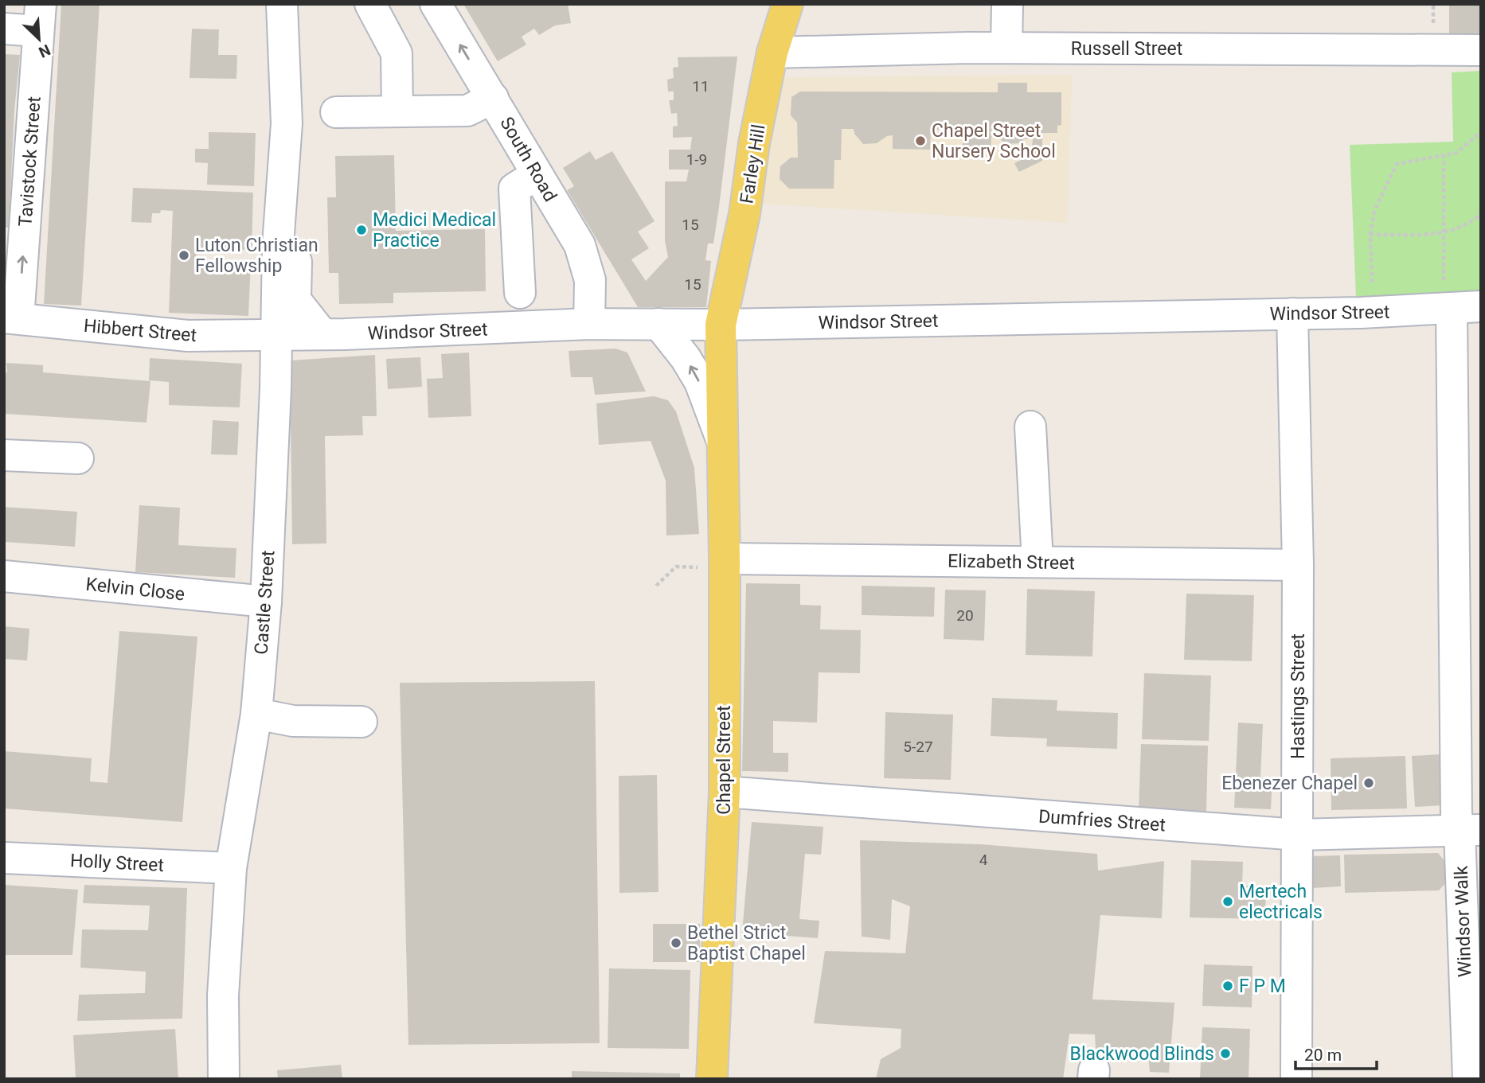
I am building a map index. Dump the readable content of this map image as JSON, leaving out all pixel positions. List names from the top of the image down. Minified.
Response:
{"streets":{"main road":["Farley Hill","Chapel Street"],"street":["Russell Street","South Road","Tavistock Street","Windsor Street","Hibbert Street","Elizabeth Street","Kelvin Close","Castle Street","Hastings Street","Dumfries Street","Holly Street","Windsor Walk"]},"crossings":[["Russell Street","Farley Hill"],["South Road","Windsor Street"],["Tavistock Street","Hibbert Street"],["Farley Hill","Windsor Street"],["Farley Hill","Chapel Street"],["Windsor Street","Hibbert Street"],["Windsor Street","Castle Street"],["Windsor Street","Hastings Street"],["Windsor Street","Chapel Street"],["Windsor Street","Windsor Walk"],["Hibbert Street","Castle Street"],["Elizabeth Street","Hastings Street"],["Elizabeth Street","Chapel Street"],["Kelvin Close","Castle Street"],["Castle Street","Holly Street"],["Hastings Street","Dumfries Street"],["Chapel Street","Dumfries Street"],["Dumfries Street","Windsor Walk"]],"one_way":["Tavistock Street"],"places":["Chapel Street Nursery School","Medici Medical Practice","Luton Christian Fellowship","Ebenezer Chapel","Mertech electricals","Bethel Strict Baptist Chapel","F P M","Blackwood Blinds"],"house_numbers":["11","1-9","15","15","20","5-27","4"],"scale_bar":"20 m","north":"bottom right"}
